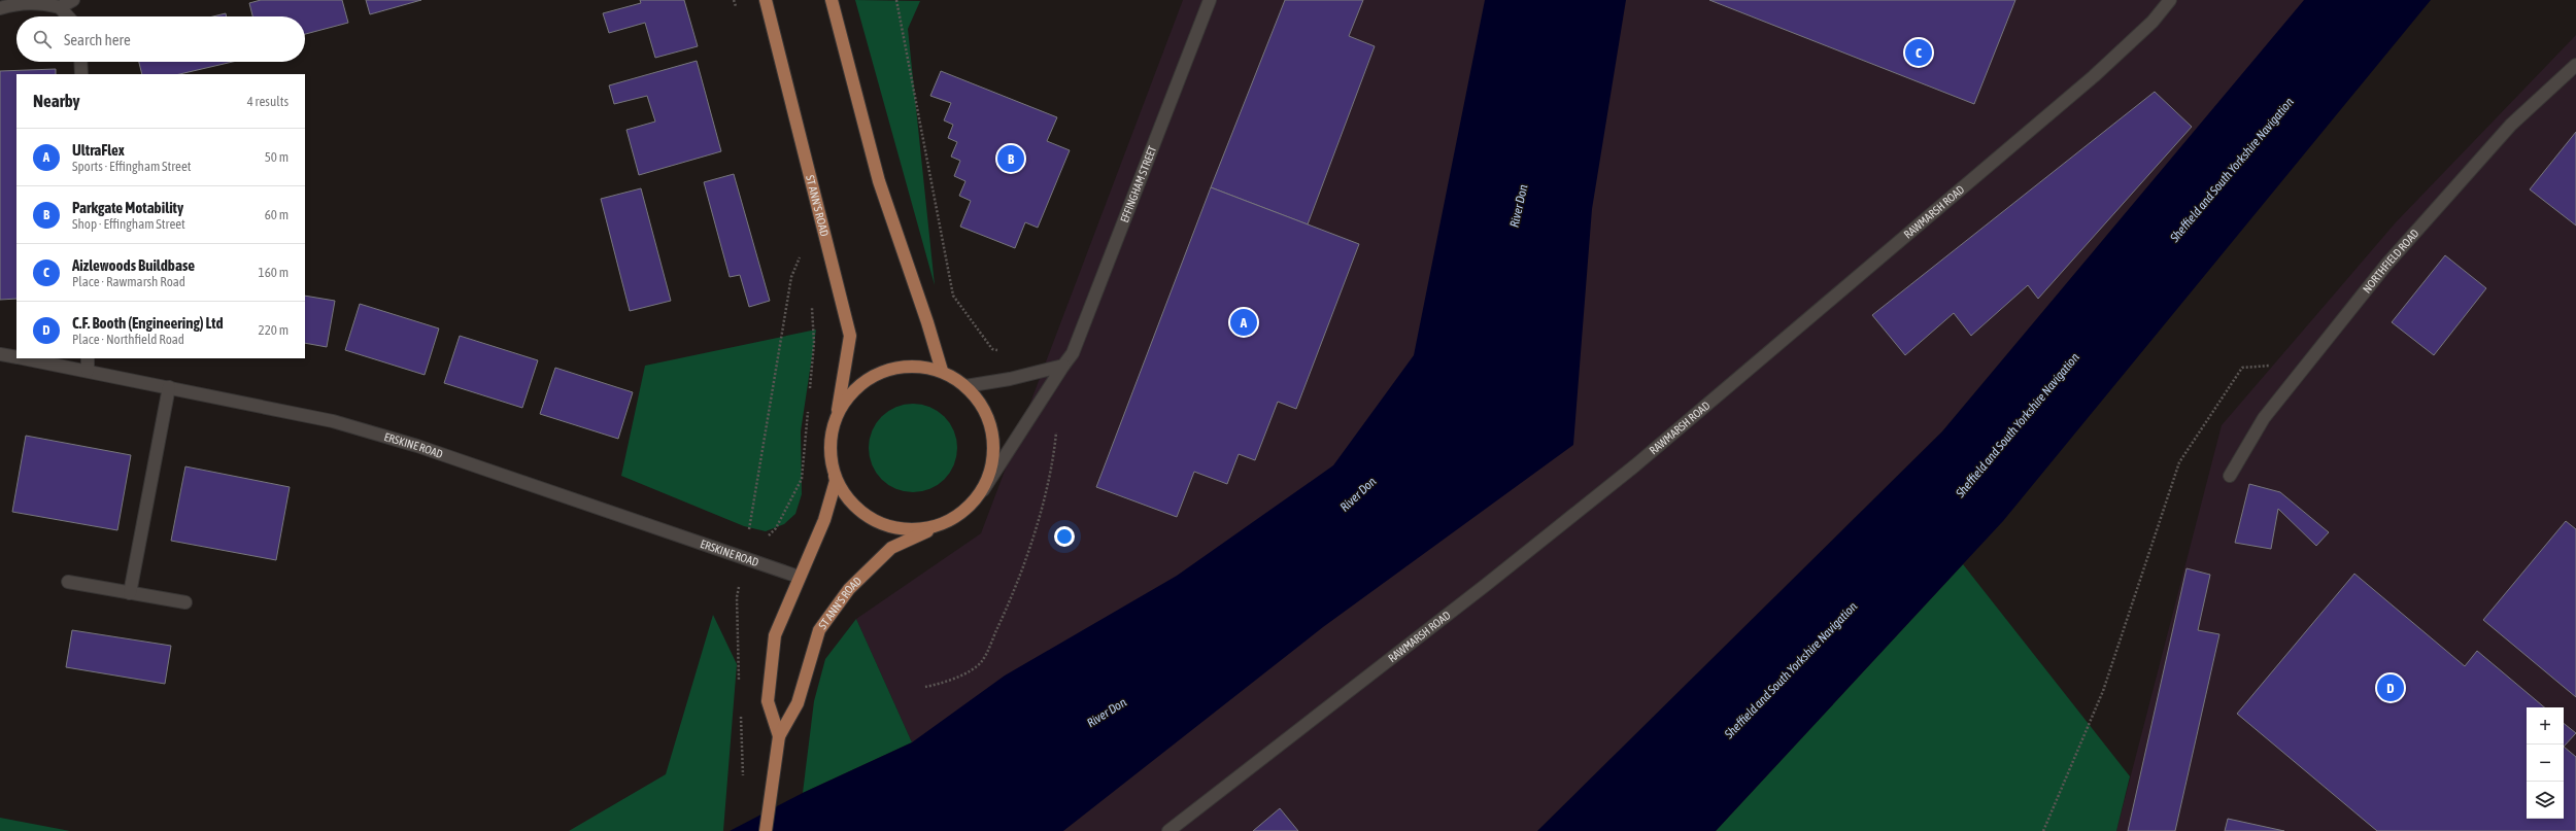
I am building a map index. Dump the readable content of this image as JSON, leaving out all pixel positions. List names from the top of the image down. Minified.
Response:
{"streets":{"main road":["ST ANN'S ROAD"],"street":["EFFINGHAM STREET","RAWMARSH ROAD","NORTHFIELD ROAD","ERSKINE ROAD"]},"crossings":[["EFFINGHAM STREET","ST ANN'S ROAD"],["ST ANN'S ROAD","ERSKINE ROAD"]],"water":["Sheffield and South Yorkshire Navigation","River Don"],"page":{"search":"Search here","pins":["C","B","A","D"],"heading":["Nearby","4 results"],"list":[{"mark":"A","name":"UltraFlex","note":"Sports · Effingham Street","value":"50 m"},{"mark":"B","name":"Parkgate Motability","note":"Shop · Effingham Street","value":"60 m"},{"mark":"C","name":"Aizlewoods Buildbase","note":"Place · Rawmarsh Road","value":"160 m"},{"mark":"D","name":"C.F. Booth (Engineering) Ltd","note":"Place · Northfield Road","value":"220 m"}],"map_buttons":["+","−"]}}
